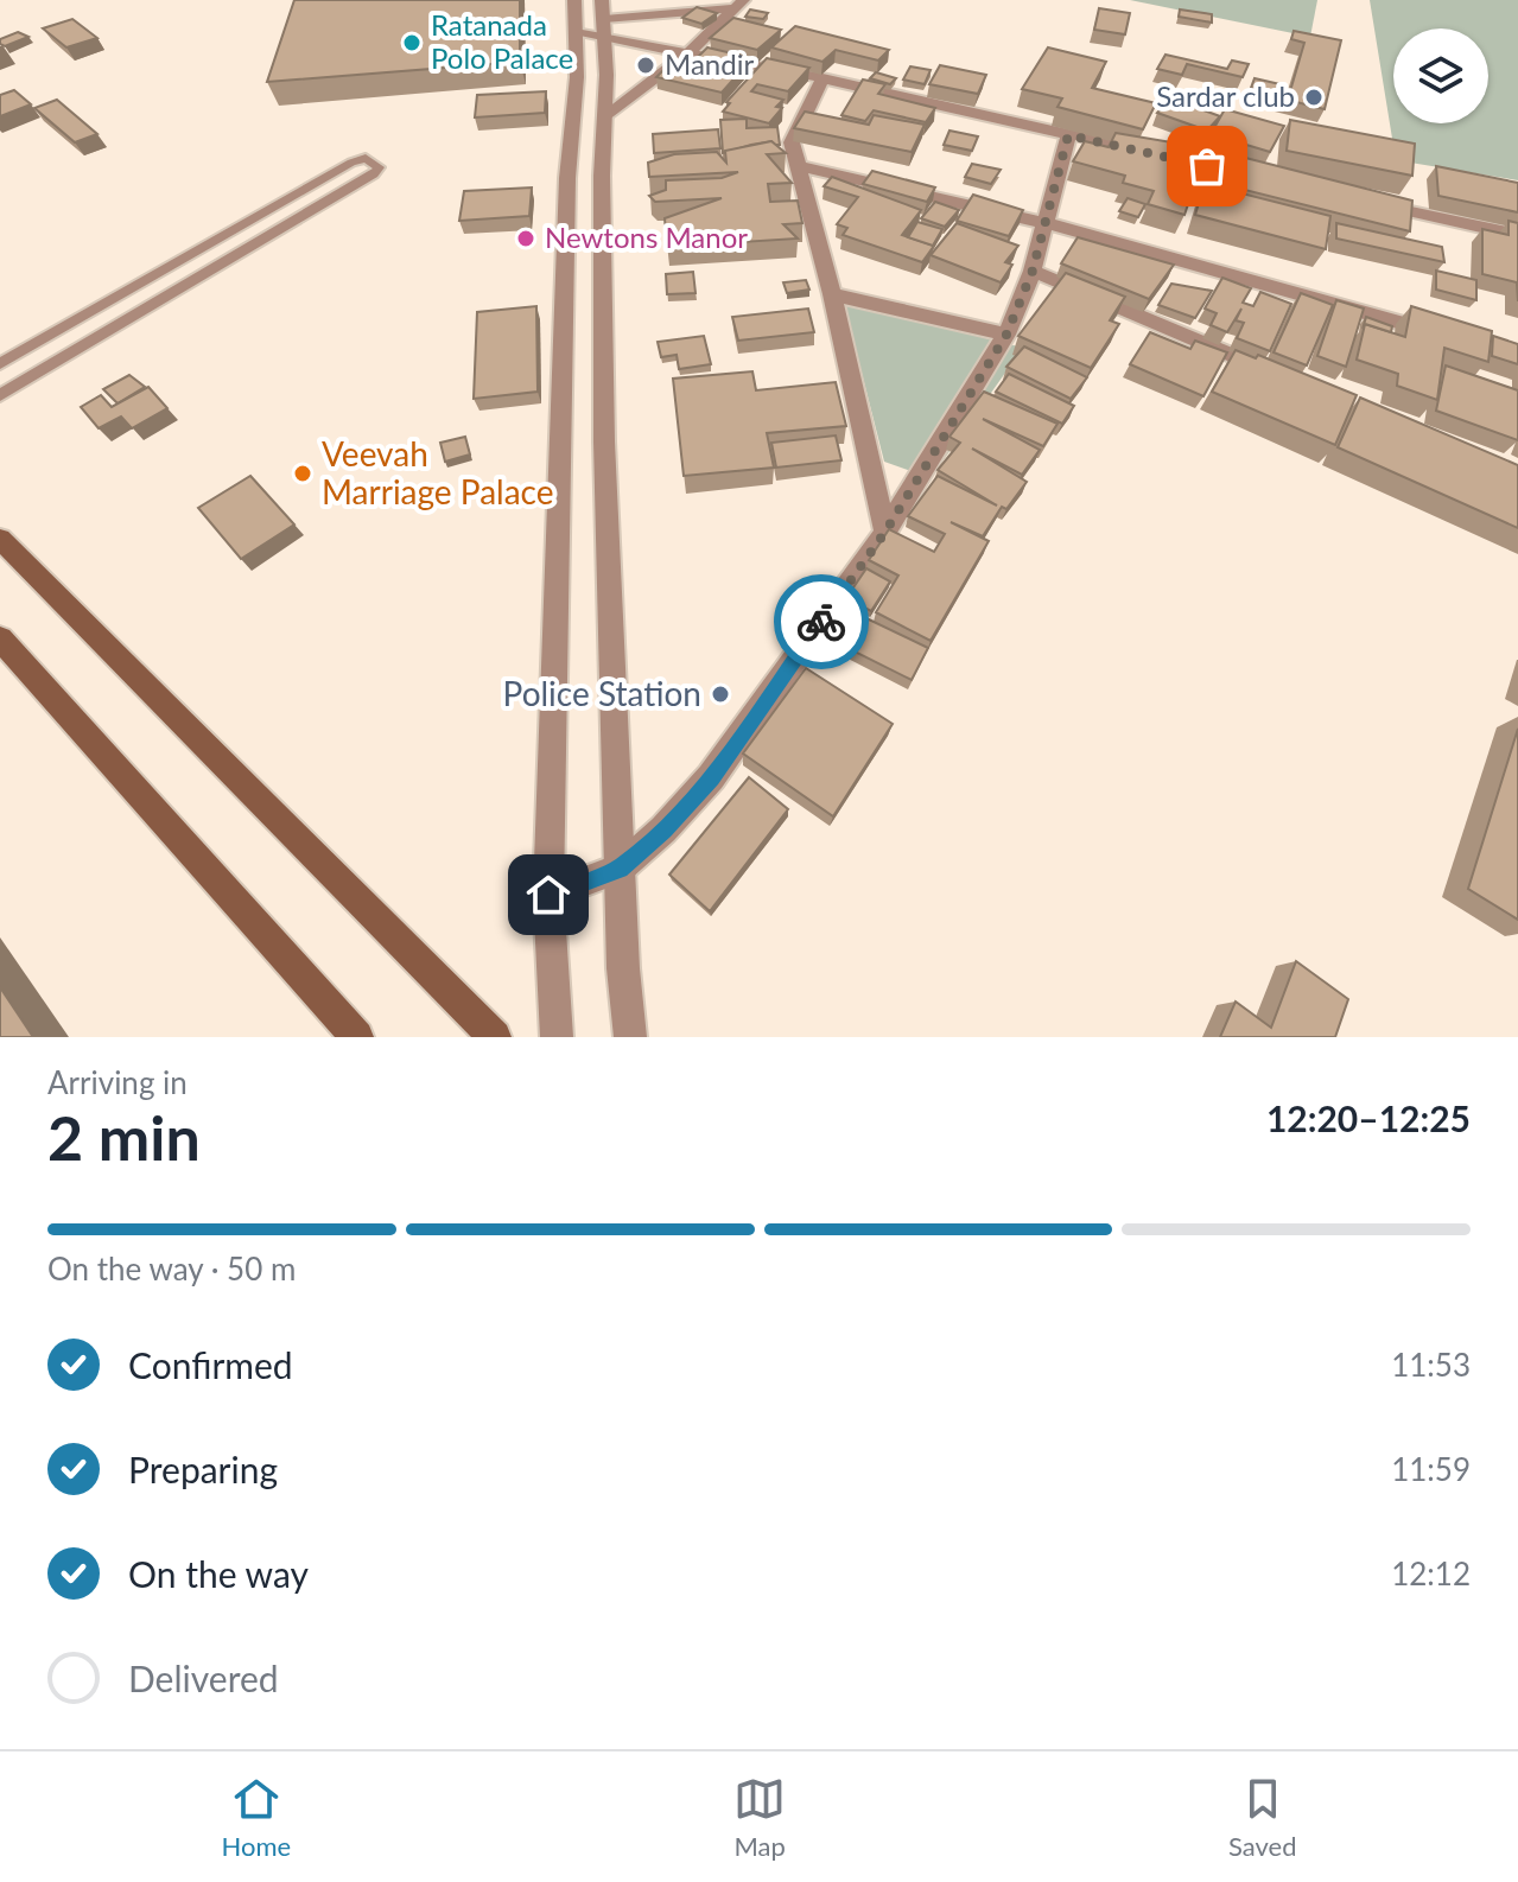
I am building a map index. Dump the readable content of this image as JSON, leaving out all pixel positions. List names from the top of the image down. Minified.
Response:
{"places":["Ratanada Polo Palace","Mandir","Sardar club","Newtons Manor","Veevah Marriage Palace","Police Station"],"page":{"heading":["2 min","Arriving in","12:20–12:25"],"bar":"On the way · 50 m","list":[["Confirmed","11:53"],["Preparing","11:59"],["On the way","12:12"],"Delivered"],"tabs":["Home","Map","Saved"]}}
